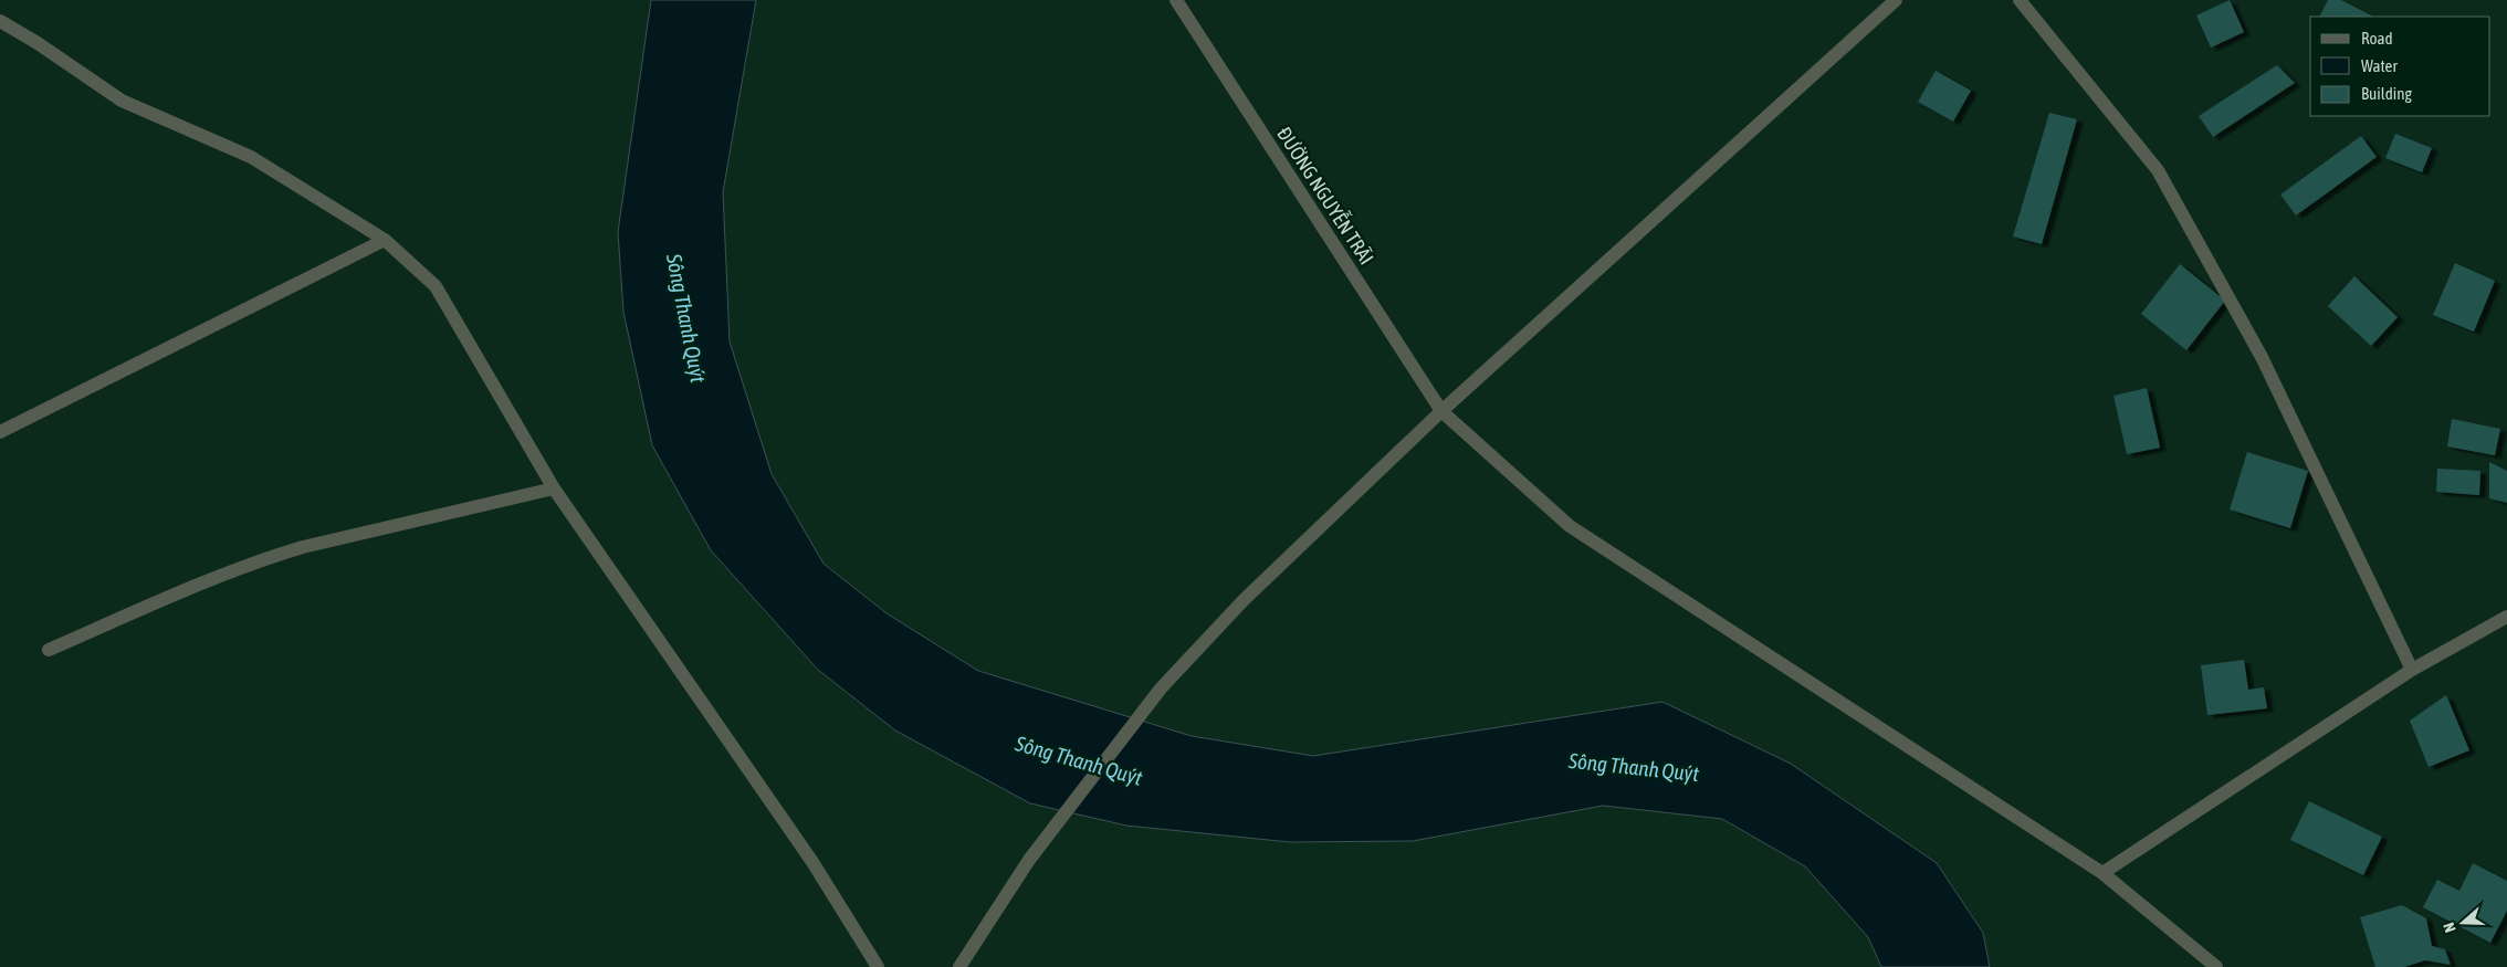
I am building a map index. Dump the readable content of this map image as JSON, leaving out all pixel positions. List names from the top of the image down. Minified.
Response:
{"streets":{"street":["ĐƯỜNG NGUYỄN TRÃI"]},"water":["Sông Thanh Quýt"],"legend":["Road","Water","Building"],"north":"left"}
